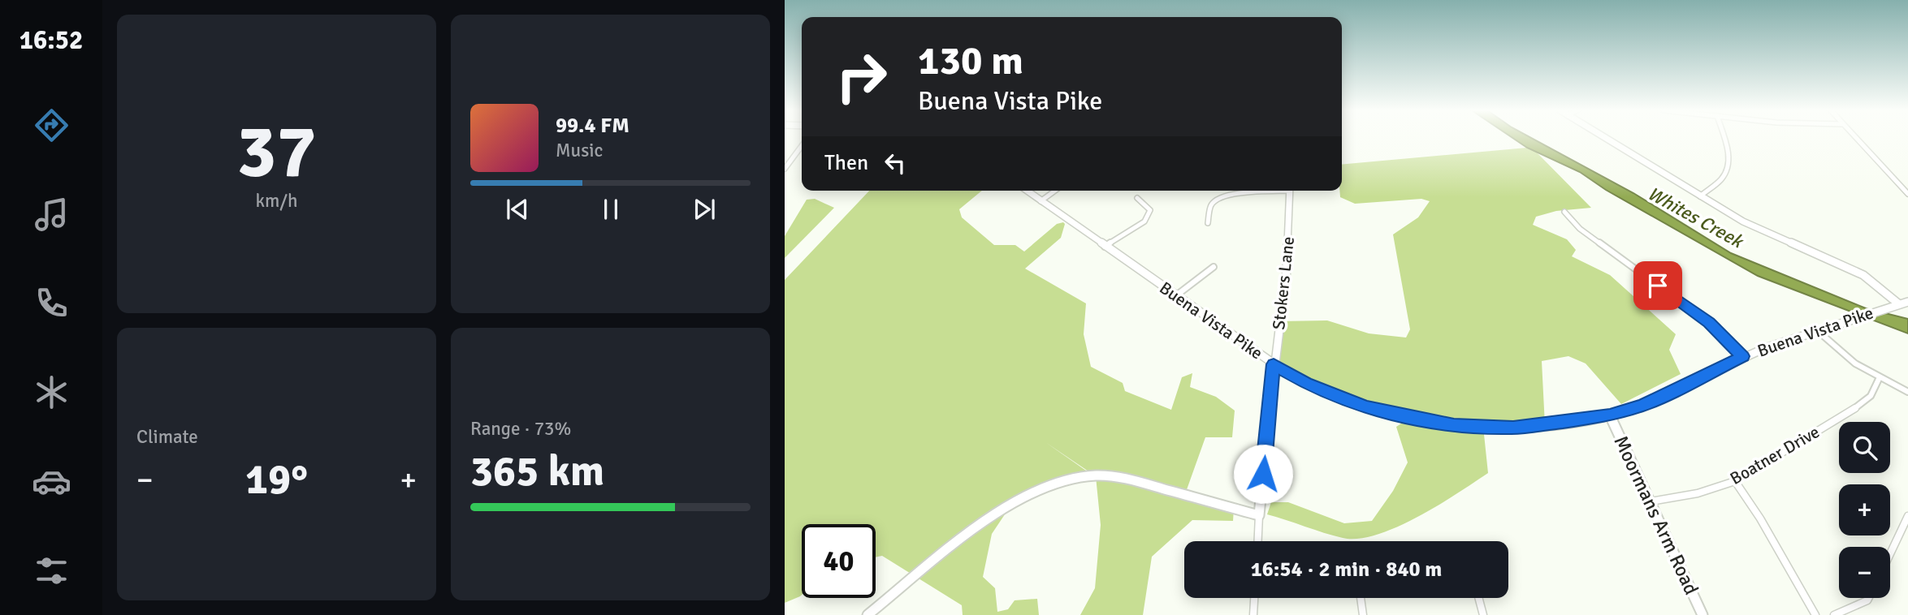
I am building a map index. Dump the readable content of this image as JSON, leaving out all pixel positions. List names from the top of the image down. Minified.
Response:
{"streets":{"street":["Stokers Lane","Buena Vista Pike","Boatner Drive","Moormans Arm Road"]},"crossings":[["Stokers Lane","Buena Vista Pike"],["Buena Vista Pike","Moormans Arm Road"],["Boatner Drive","Moormans Arm Road"]],"water":["Whites Creek"],"page":{"tabs":"16:52","tile":[["37","km/h"],"Climate",["Range · 73%","365 km"]],"turn":["130 m","Buena Vista Pike"],"song":["99.4 FM","Music"],"then":"Then","map_buttons":["+","−"],"heat":["−","19°","+"],"limit":"40","trip":"16:54 · 2 min · 840 m"}}
